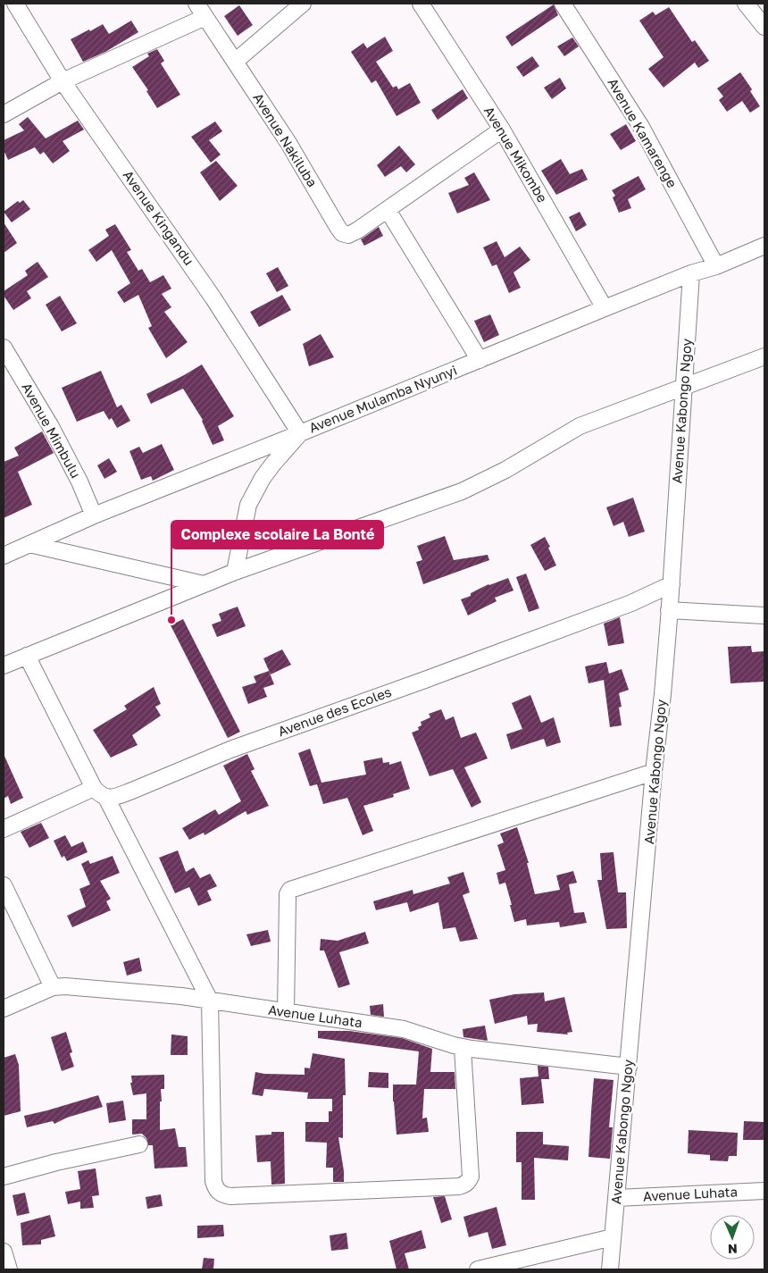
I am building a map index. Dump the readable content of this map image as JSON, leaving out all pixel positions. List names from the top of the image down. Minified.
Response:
{"streets":{"street":["Avenue Kamarenge","Avenue Nakiluba","Avenue Mikombe","Avenue Kingandu","Avenue Mulamba Nyunyi","Avenue Kabongo Ngoy","Avenue Mimbulu","Avenue des Ecoles","Avenue Luhata"]},"crossings":[["Avenue Kamarenge","Avenue Mulamba Nyunyi"],["Avenue Mikombe","Avenue Mulamba Nyunyi"],["Avenue Kingandu","Avenue Mulamba Nyunyi"],["Avenue Mulamba Nyunyi","Avenue Kabongo Ngoy"],["Avenue Mulamba Nyunyi","Avenue Mimbulu"],["Avenue Kabongo Ngoy","Avenue des Ecoles"],["Avenue Kabongo Ngoy","Avenue Luhata"]],"places":["Complexe scolaire La Bonté"],"north":"bottom"}
